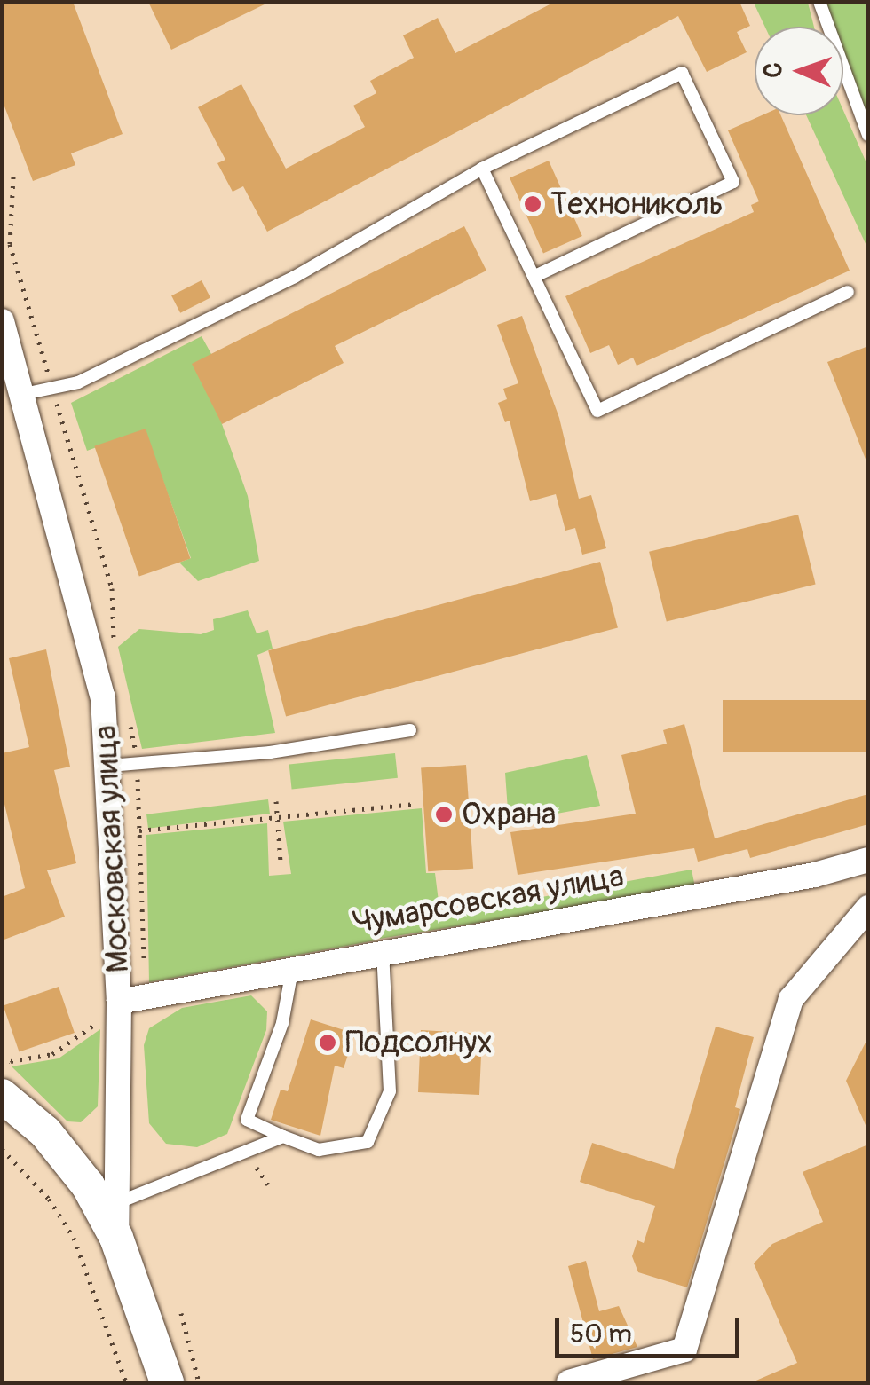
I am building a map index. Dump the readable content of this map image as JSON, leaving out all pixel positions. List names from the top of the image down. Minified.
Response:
{"streets":{"main road":["Московская улица"],"street":["Чумарсовская улица"]},"crossings":[["Московская улица","Чумарсовская улица"]],"places":["Технониколь","Охрана","Подсолнух"],"scale_bar":"50 m","north":"left"}
